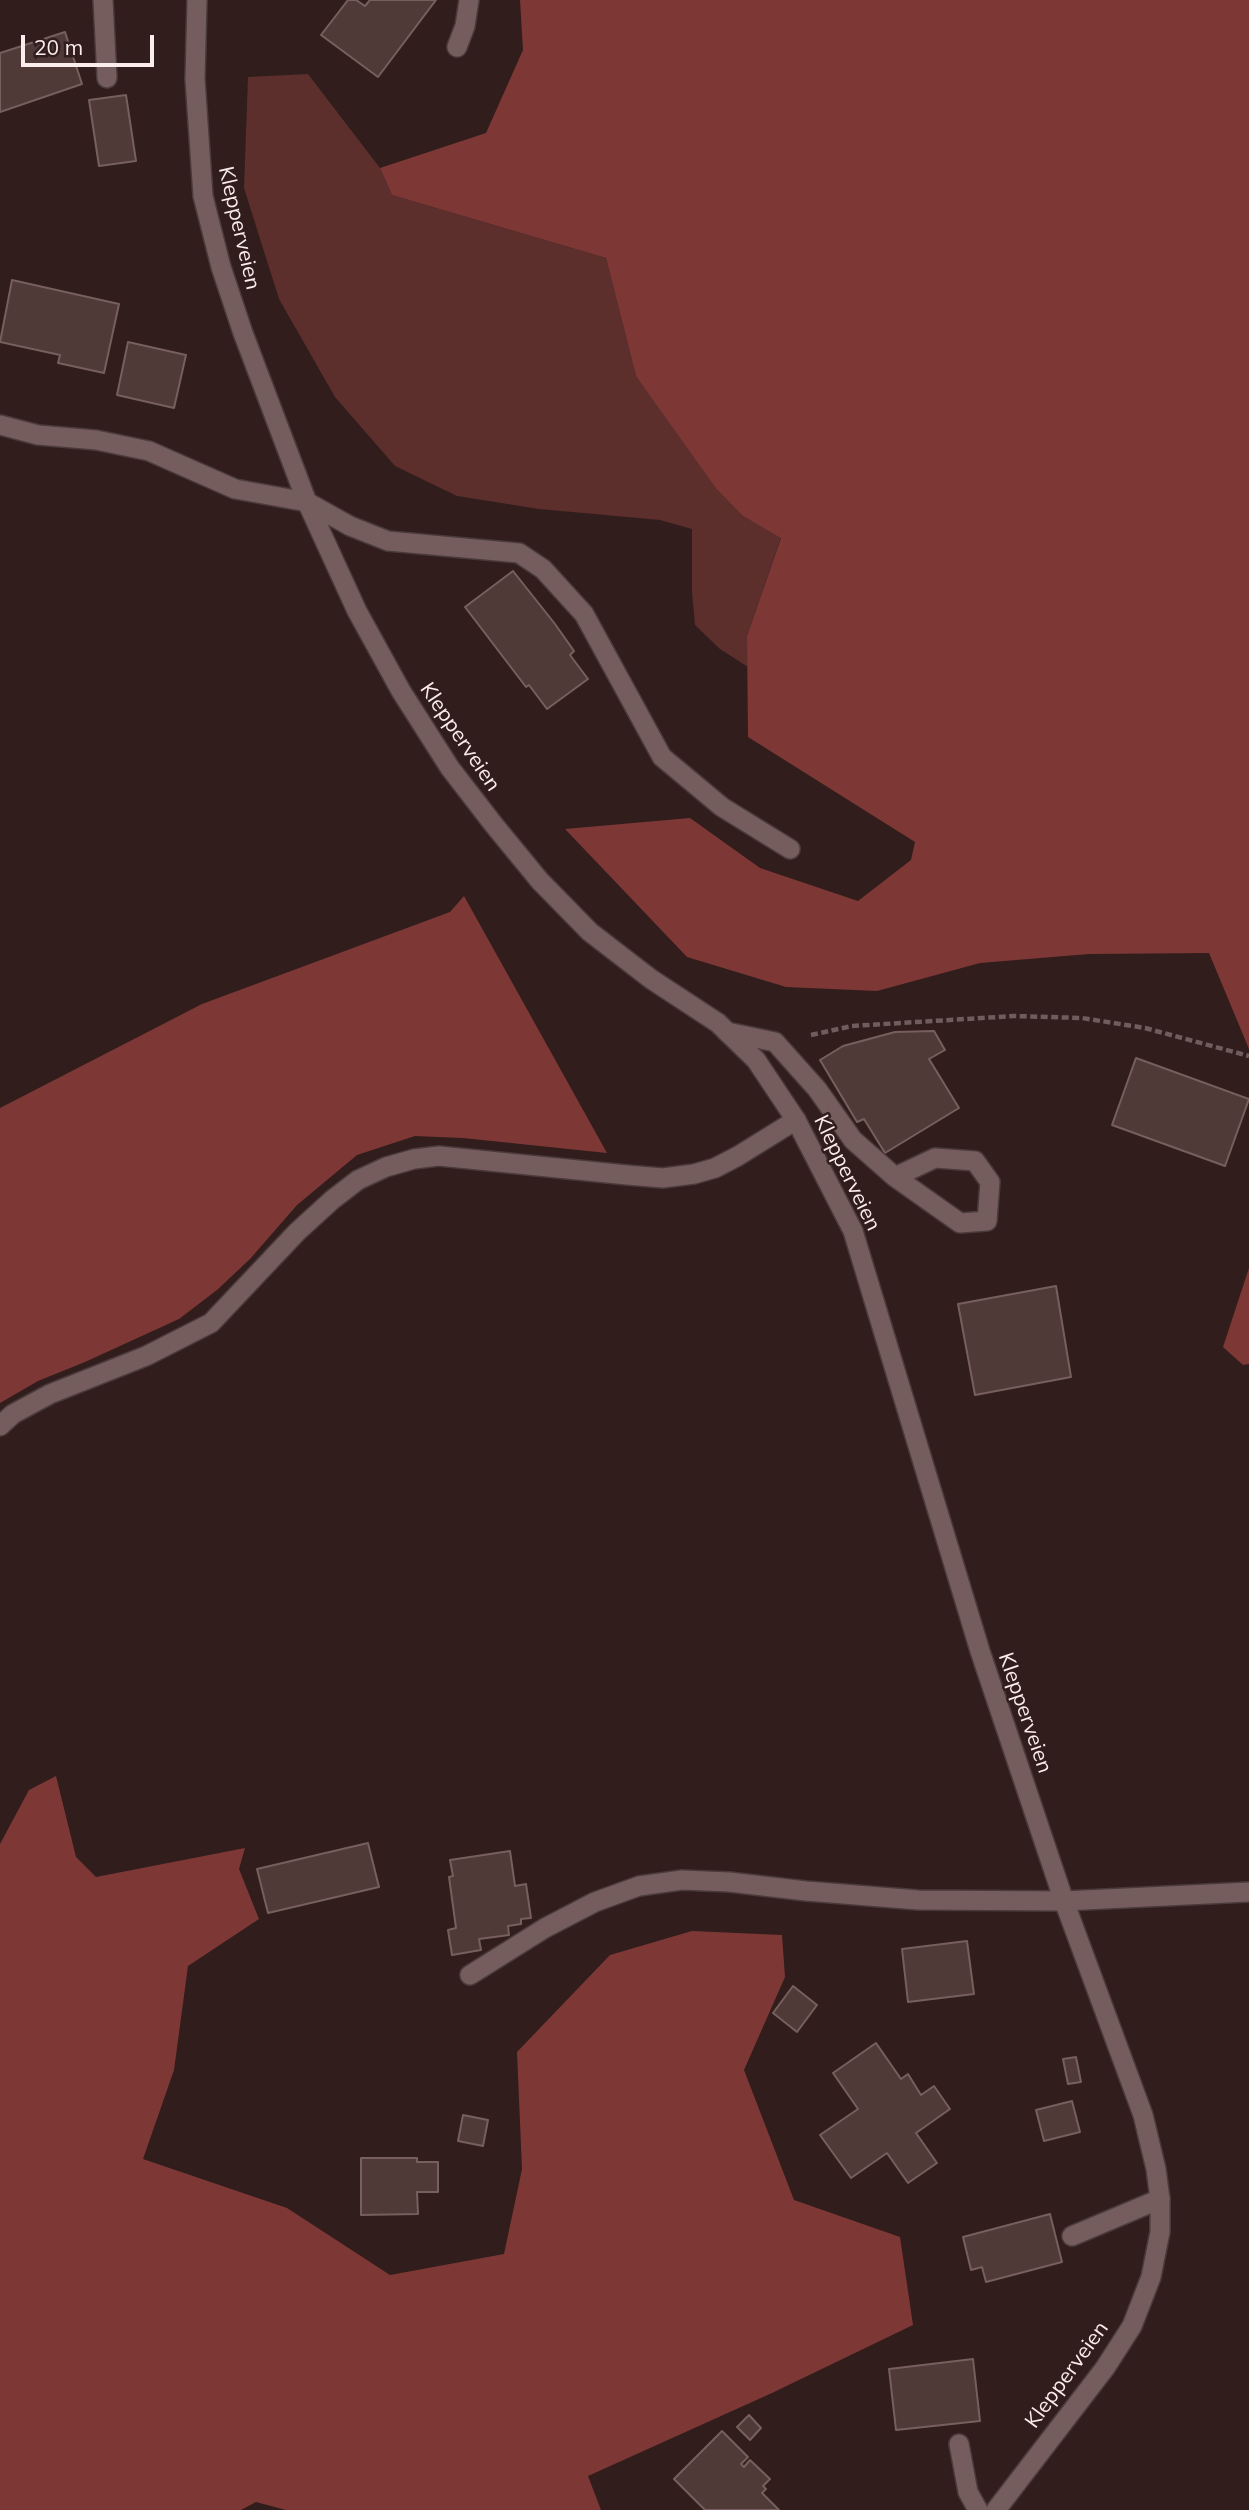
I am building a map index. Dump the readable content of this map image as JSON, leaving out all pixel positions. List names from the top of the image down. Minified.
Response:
{"streets":{"street":["Klepperveien"]},"scale_bar":"20 m"}
